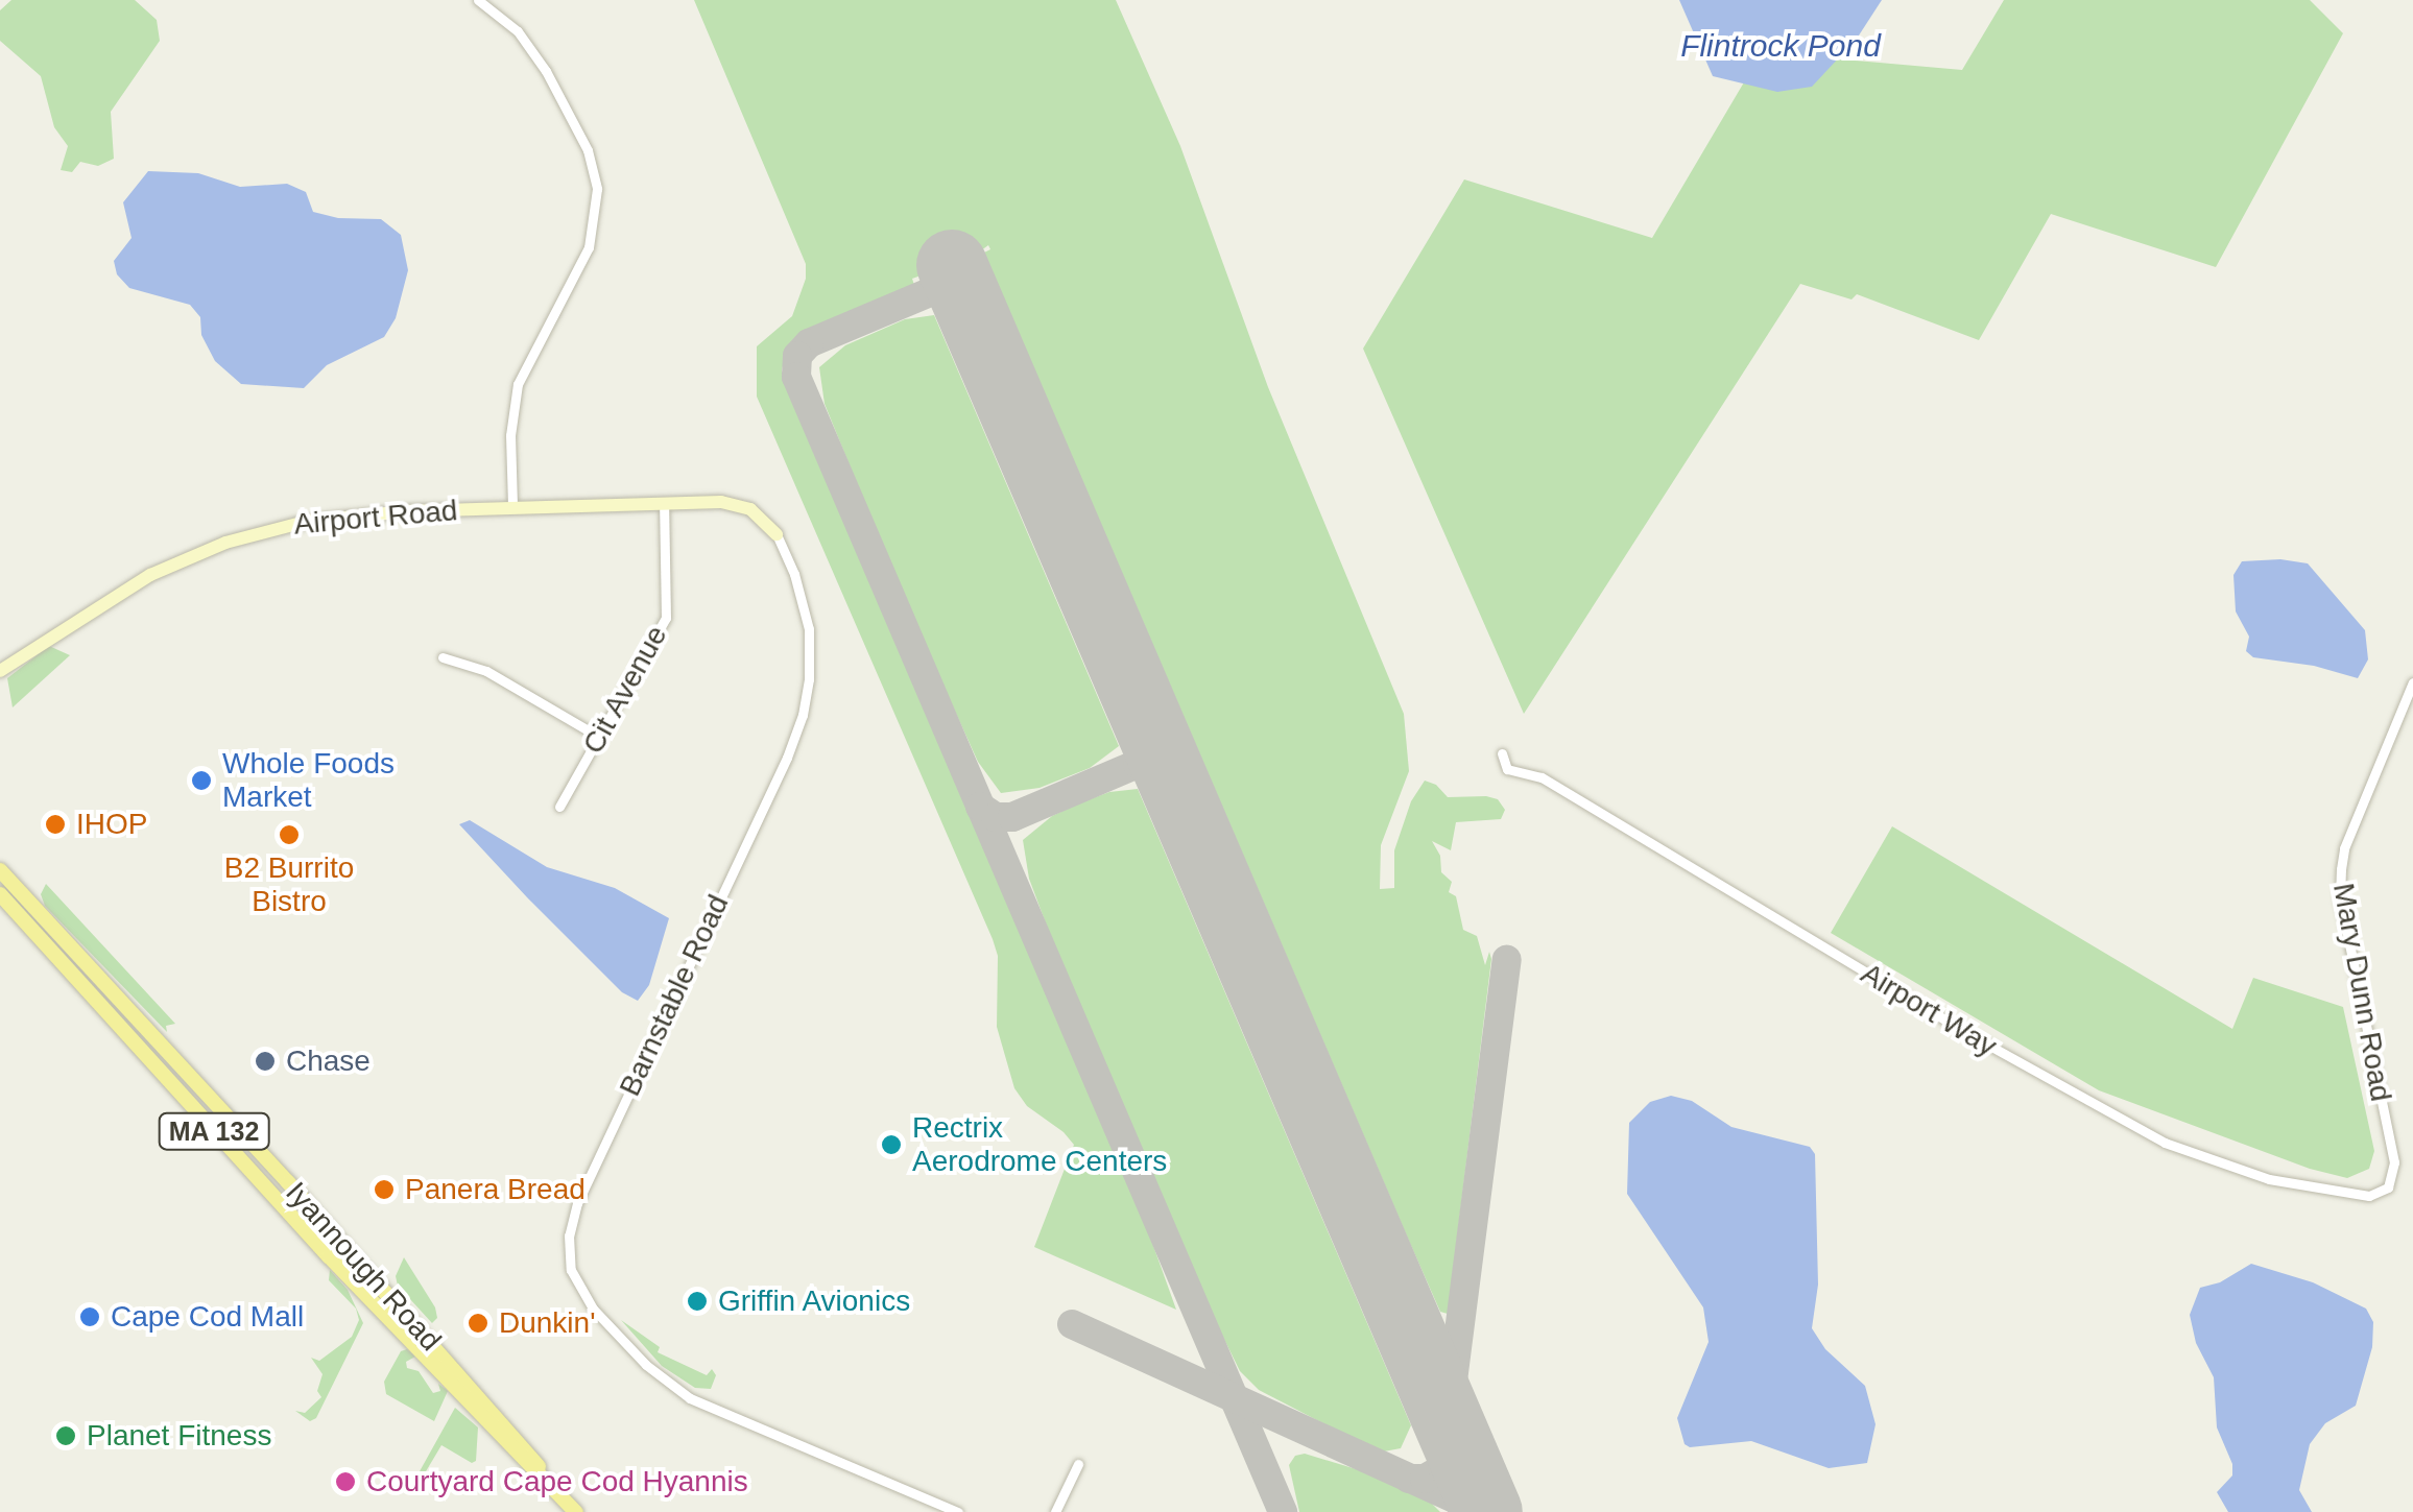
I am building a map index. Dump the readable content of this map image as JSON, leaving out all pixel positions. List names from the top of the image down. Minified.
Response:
{"streets":{"main road":["MA 132","Iyannough Road"],"street":["Airport Road","Cit Avenue","Mary Dunn Road","Barnstable Road","Airport Way"]},"crossings":[["Airport Road","Cit Avenue"],["Airport Road","Barnstable Road"],["Mary Dunn Road","Airport Way"]],"water":["Flintrock Pond"],"places":["Whole Foods Market","IHOP","B2 Burrito Bistro","Chase","Rectrix Aerodrome Centers","Panera Bread","Griffin Avionics","Cape Cod Mall","Dunkin'","Planet Fitness","Courtyard Cape Cod Hyannis"]}
